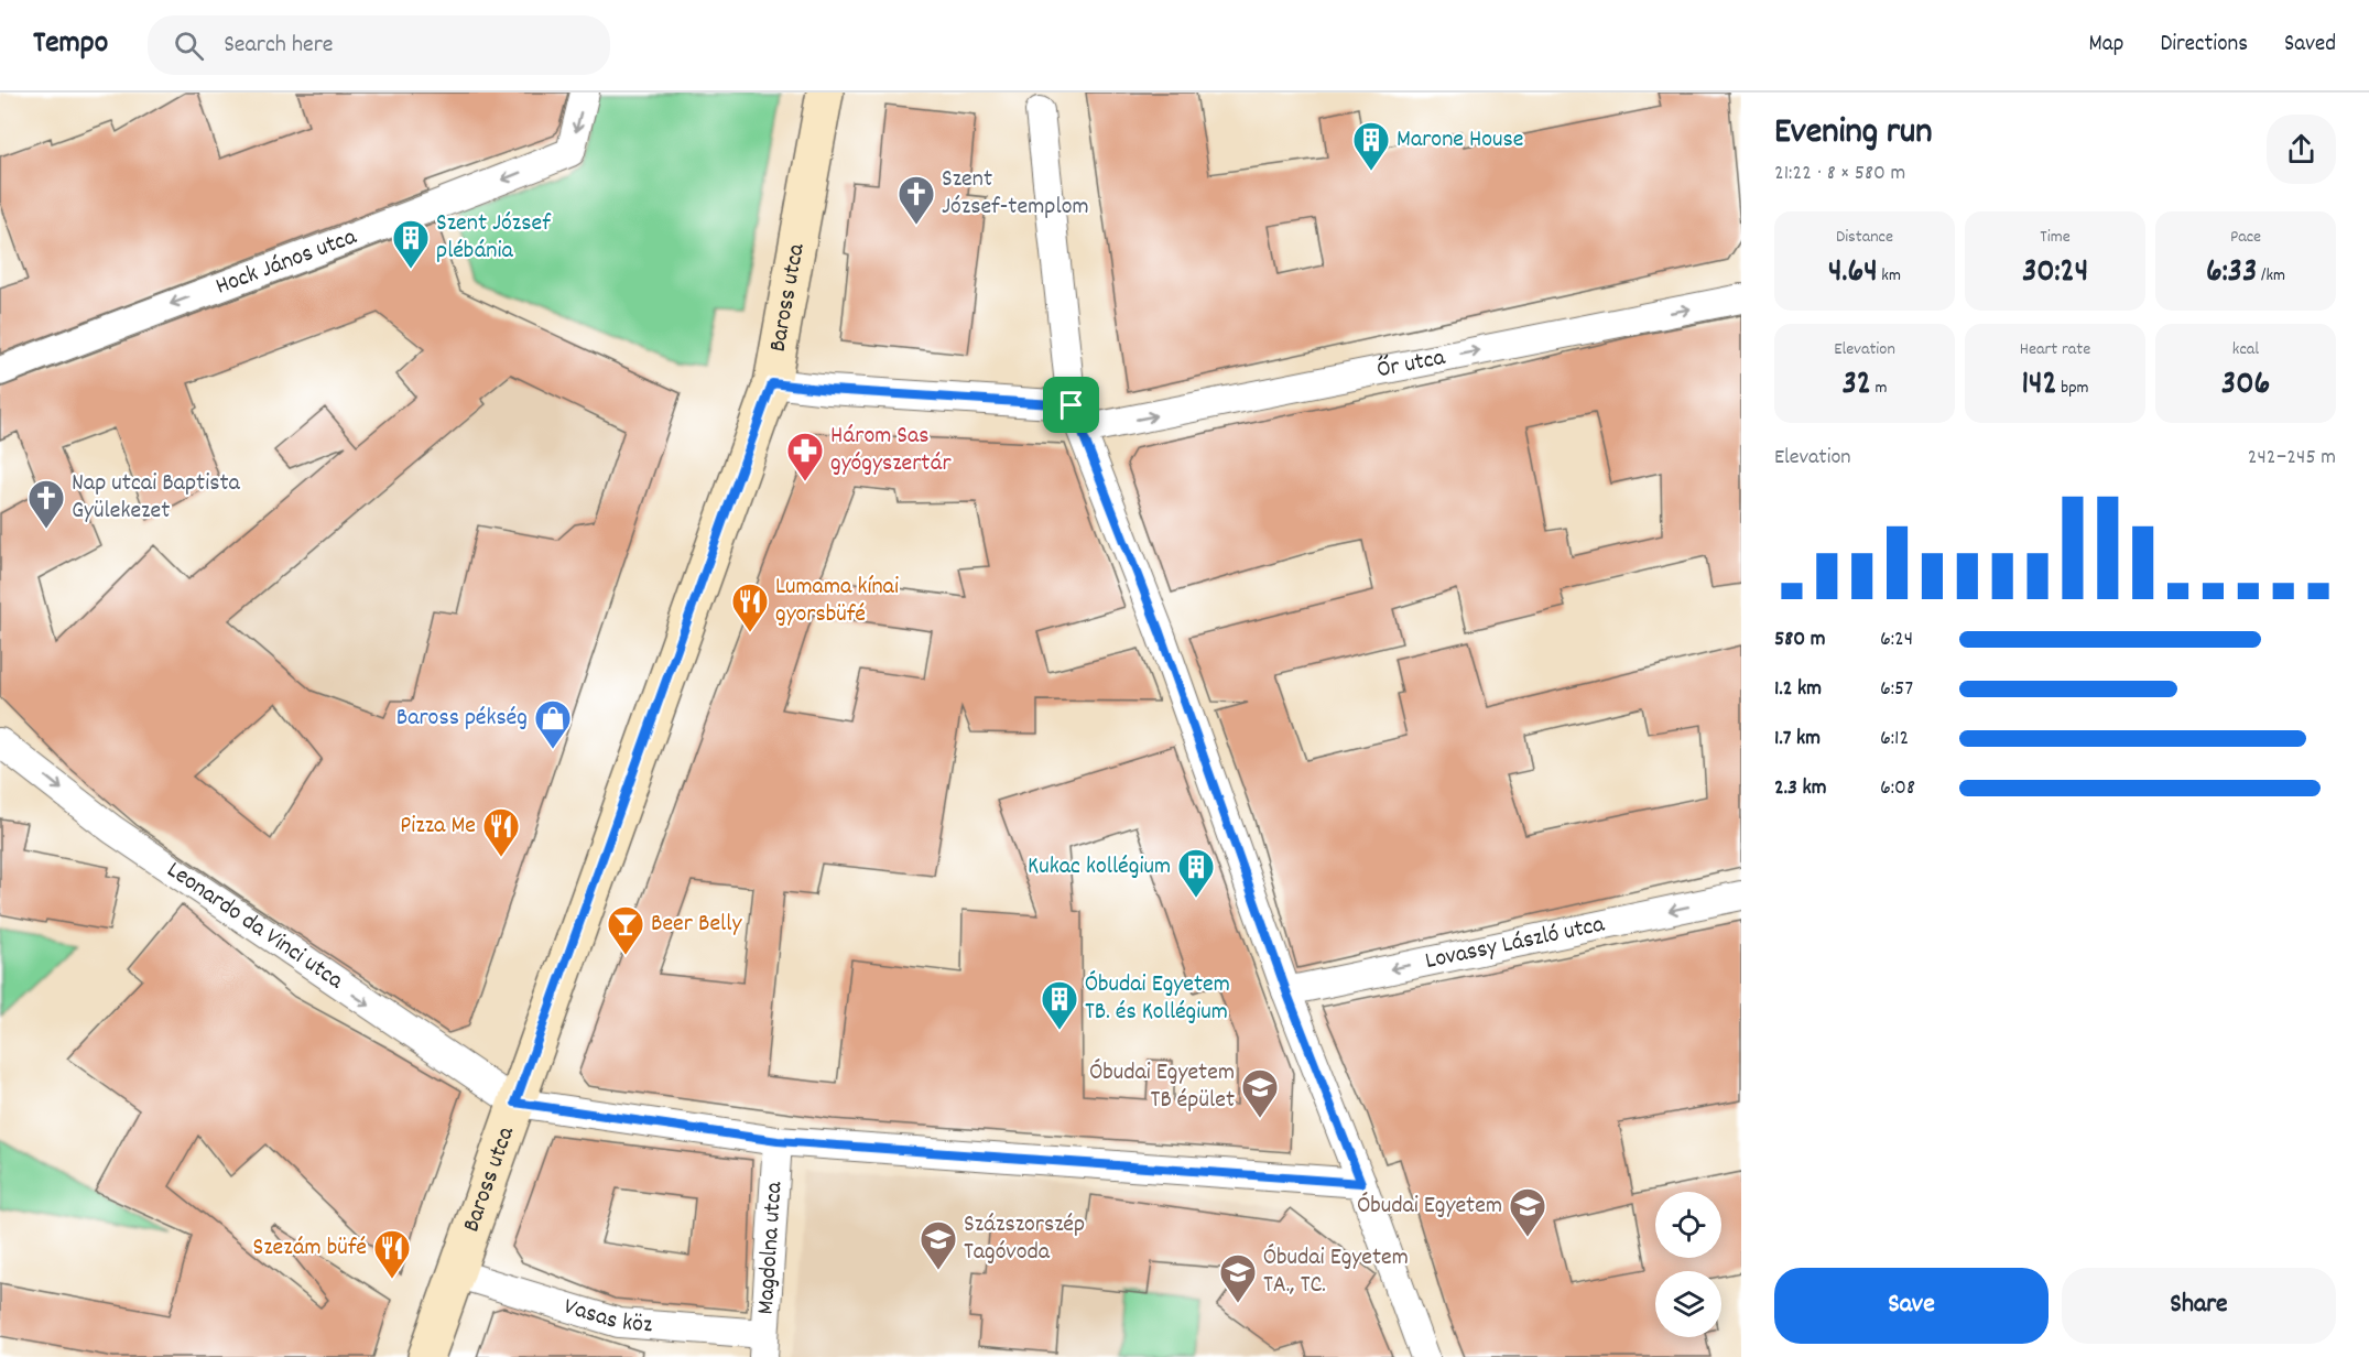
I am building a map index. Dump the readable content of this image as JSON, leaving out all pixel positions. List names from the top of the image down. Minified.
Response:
{"streets":{"street":["Hock János utca","Baross utca","Őr utca","Leonardo da Vinci utca","Lovassy László utca","Magdolna utca","Vasas köz"]},"crossings":[["Baross utca","Őr utca"],["Baross utca","Leonardo da Vinci utca"],["Baross utca","Vasas köz"],["Magdolna utca","Vasas köz"]],"one_way":["Hock János utca","Őr utca","Leonardo da Vinci utca","Lovassy László utca"],"places":{"building":["Marone House","Szent József plébánia","Kukac kollégium","Óbudai Egyetem TB. és Kollégium"],"church":["Szent József-templom","Nap utcai Baptista Gyülekezet"],"pharmacy":["Három Sas gyógyszertár"],"restaurant":["Lumama kínai gyorsbüfé","Pizza Me","Szezám büfé"],"shop":["Baross pékség"],"bar":["Beer Belly"],"school or university":["Óbudai Egyetem TB épület","Óbudai Egyetem","Százszorszép Tagóvoda","Óbudai Egyetem TA., TC."]},"page":{"header":"Tempo","search":"Search here","nav":["Map","Directions","Saved"],"heading":["Evening run","21:22 · 8 × 580 m"],"stats":[["Distance","4.64 km"],["Time","30:24"],["Pace","6:33 /km"],["Elevation","32 m"],["Heart rate","142 bpm"],["kcal","306"]],"chart":["Elevation","242–245 m"],"list":[{"name":"580 m","note":"6:24"},{"name":"1.2 km","note":"6:57"},{"name":"1.7 km","note":"6:12"},{"name":"2.3 km","note":"6:08"}],"buttons":["Save","Share"]}}
